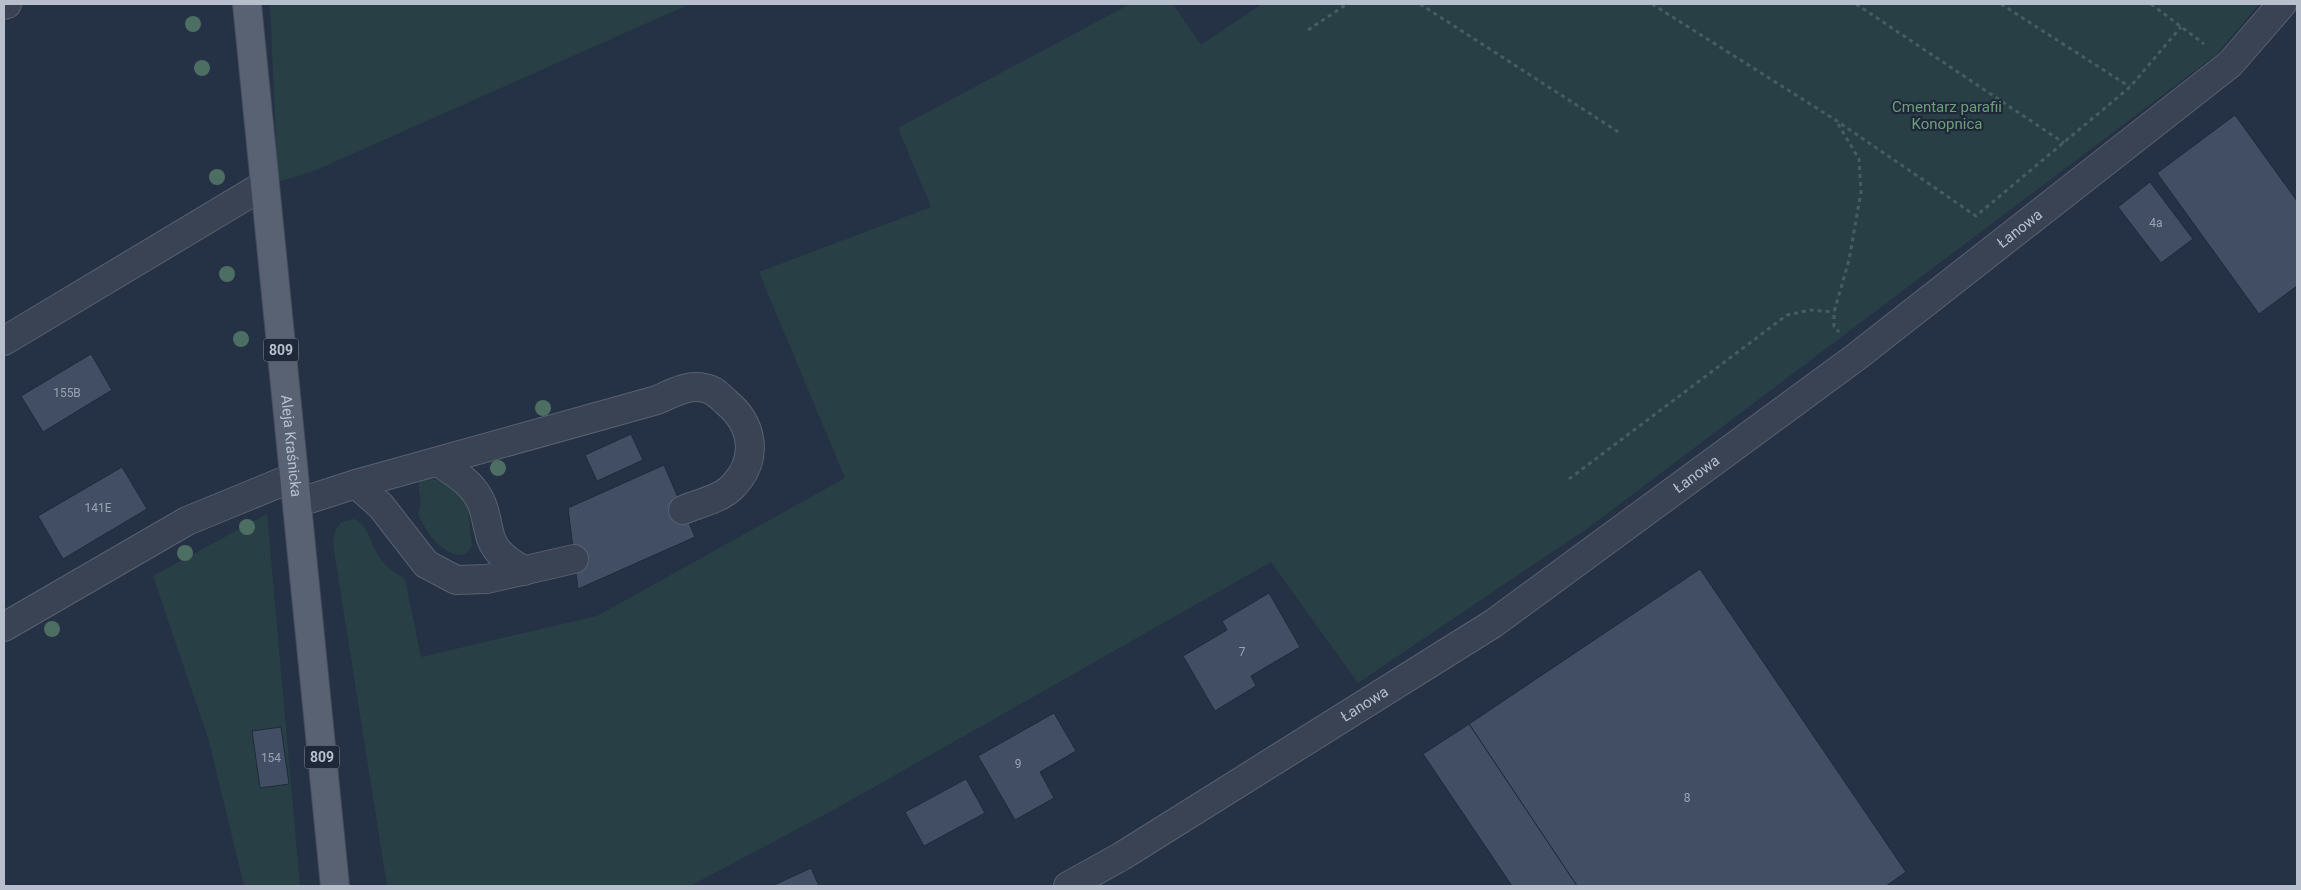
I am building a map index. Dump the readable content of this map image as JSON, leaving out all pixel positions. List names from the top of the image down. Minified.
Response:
{"streets":{"main road":["809","Aleja Kraśnicka"],"street":["Łanowa"]},"parks":["Cmentarz parafii Konopnica"],"house_numbers":["4a","155B","141E","7","154","9","8"]}
